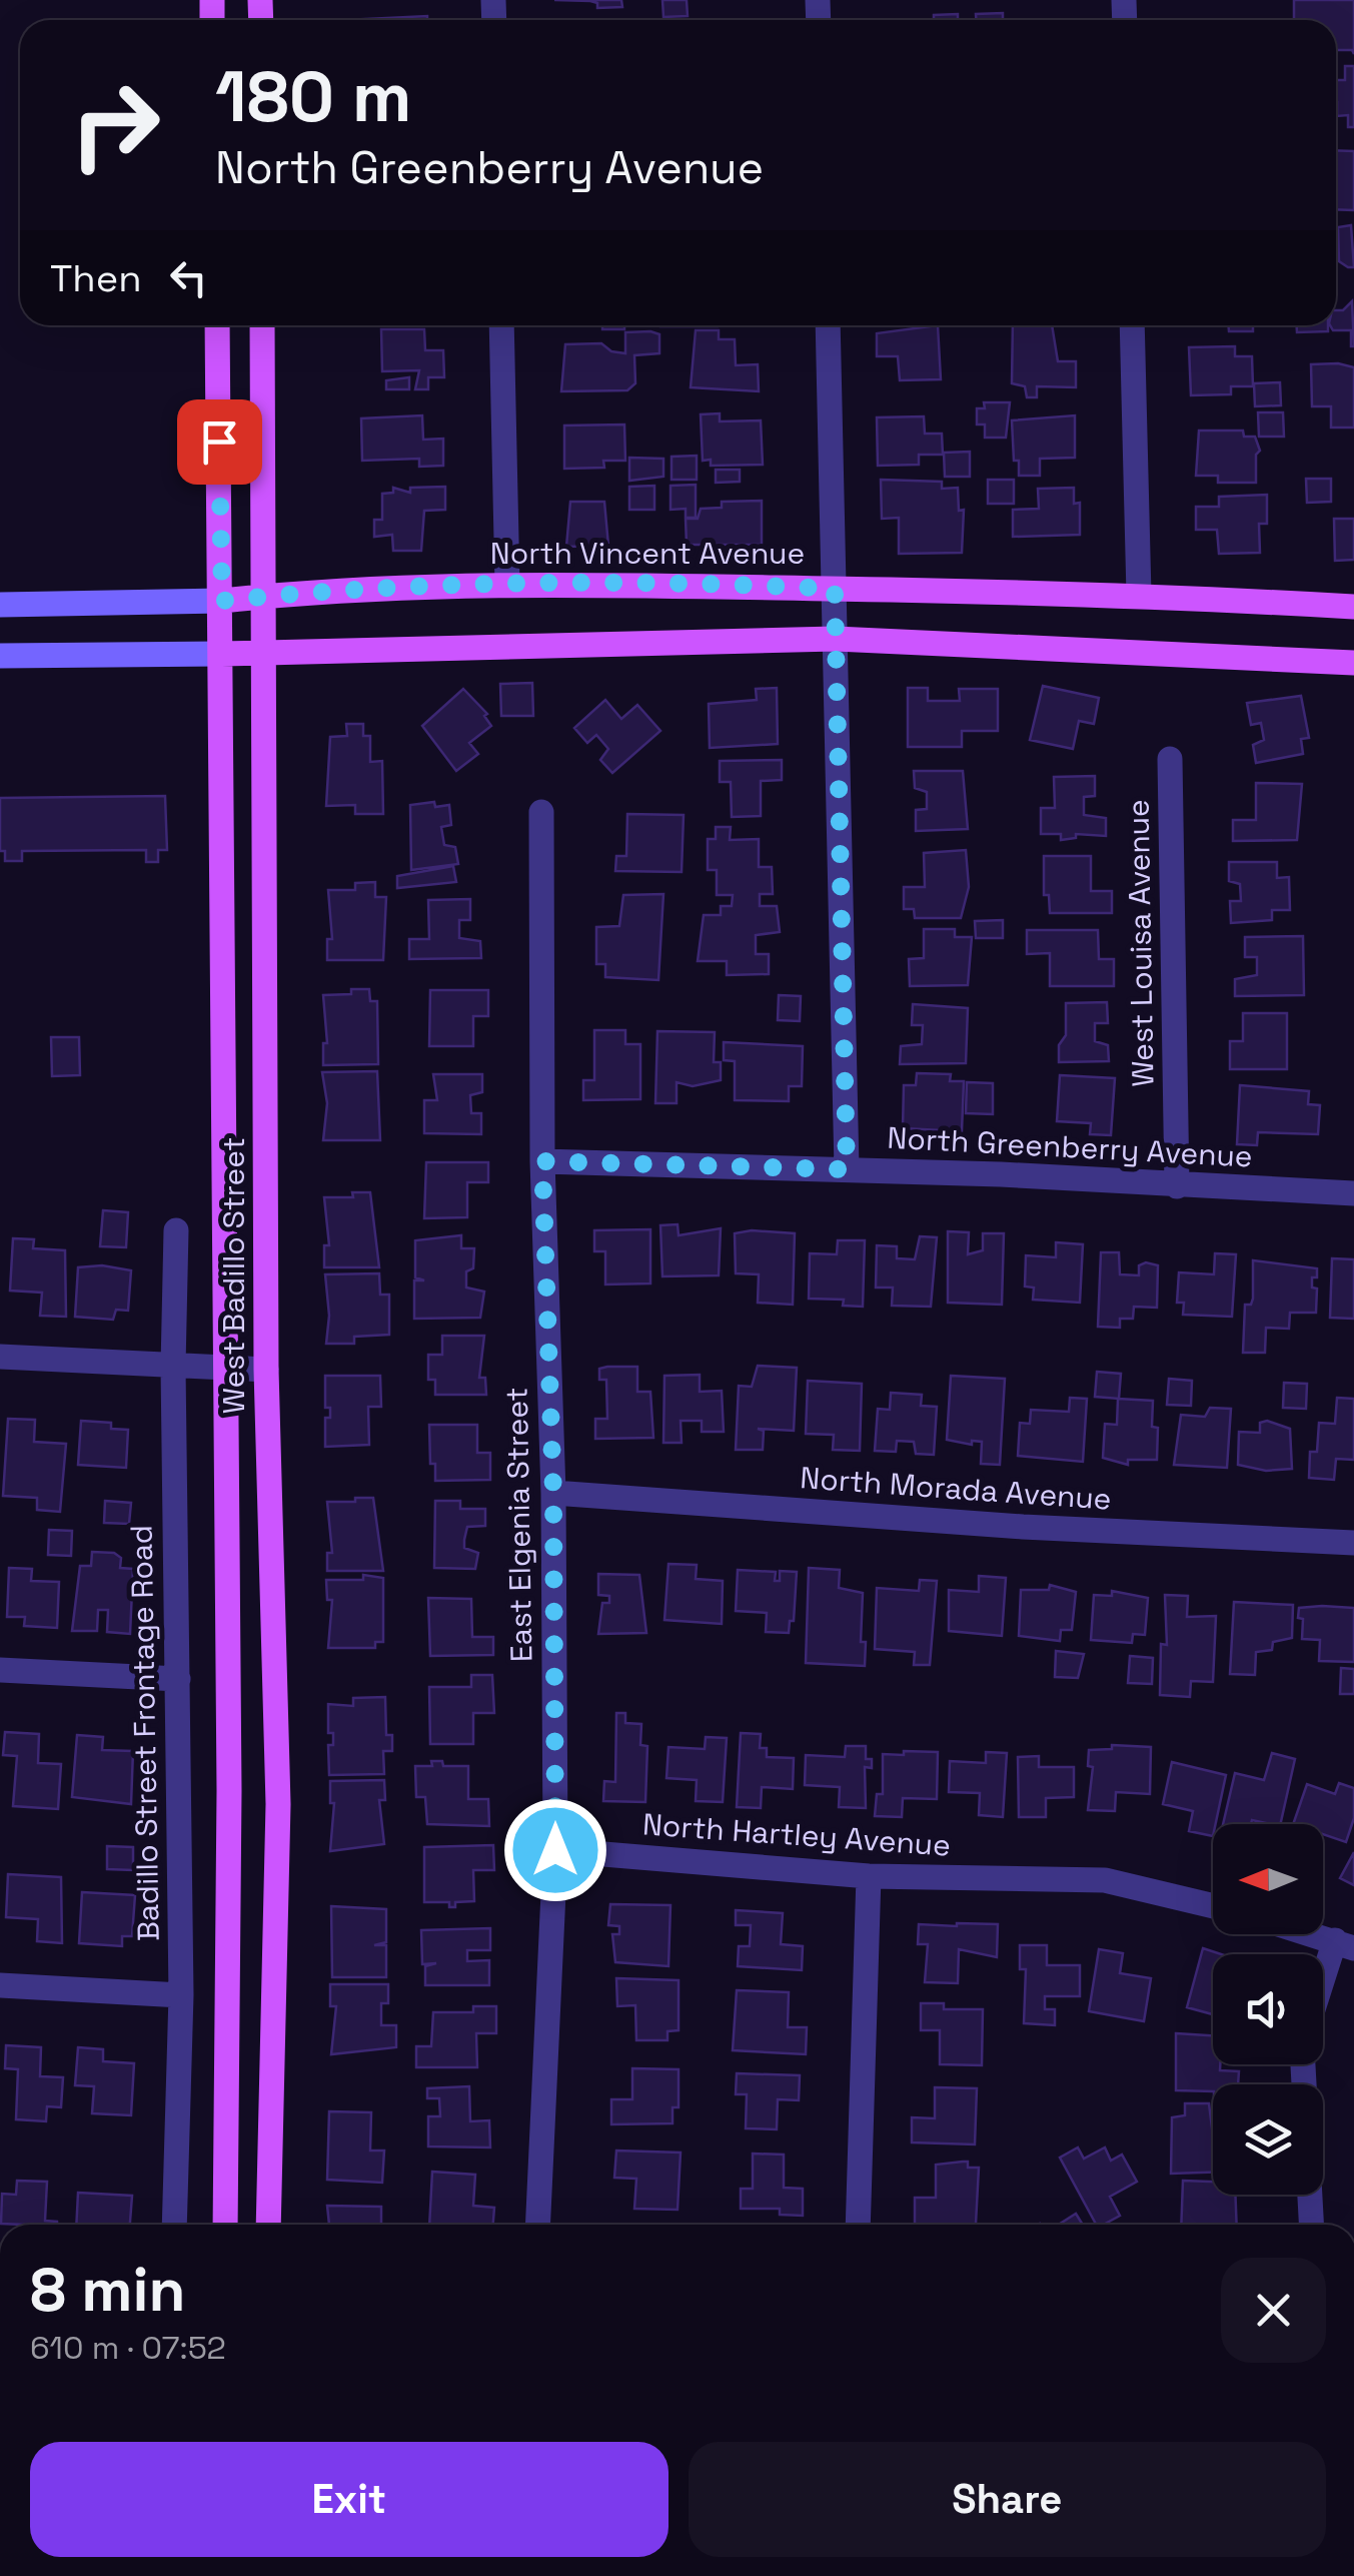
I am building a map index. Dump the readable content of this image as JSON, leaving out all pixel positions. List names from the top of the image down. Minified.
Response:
{"streets":{"main road":["North Vincent Avenue","West Badillo Street"],"street":["West Louisa Avenue","North Greenberry Avenue","North Morada Avenue","East Elgenia Street","Badillo Street Frontage Road","North Hartley Avenue"]},"crossings":[["North Vincent Avenue","West Badillo Street"],["West Louisa Avenue","North Greenberry Avenue"],["North Greenberry Avenue","East Elgenia Street"],["North Morada Avenue","East Elgenia Street"],["East Elgenia Street","North Hartley Avenue"]],"north":"left","page":{"turn":["180 m","North Greenberry Avenue"],"then":"Then","heading":["8 min","610 m · 07:52"],"buttons":["Exit","Share"]}}
